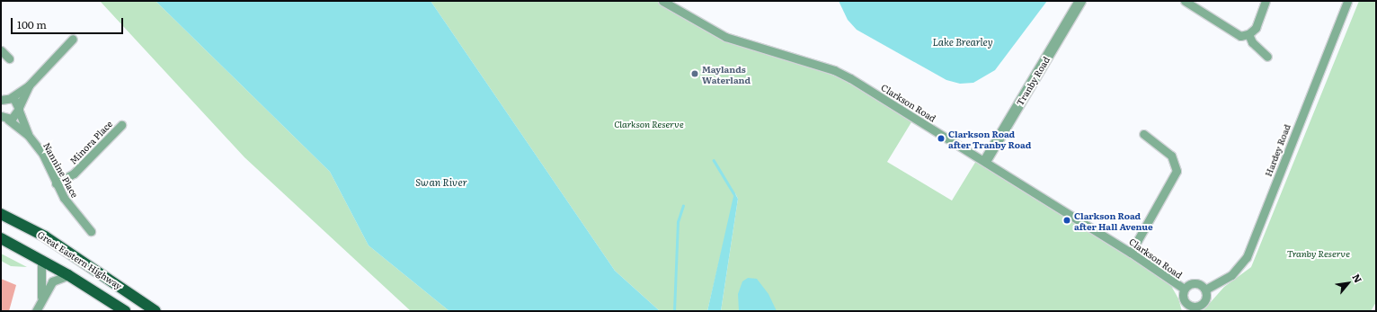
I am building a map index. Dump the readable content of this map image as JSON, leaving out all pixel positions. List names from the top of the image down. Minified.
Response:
{"streets":{"highway":["Great Eastern Highway"],"street":["Tranby Road","Clarkson Road","Minora Place","Hardey Road","Nannine Place"]},"crossings":[["Tranby Road","Clarkson Road"],["Clarkson Road","Hardey Road"],["Minora Place","Nannine Place"]],"water":["Lake Brearley","Swan River"],"parks":["Clarkson Reserve","Tranby Reserve"],"places":["Maylands Waterland","Clarkson Road after Tranby Road","Clarkson Road after Hall Avenue"],"scale_bar":"100 m","north":"top right"}
